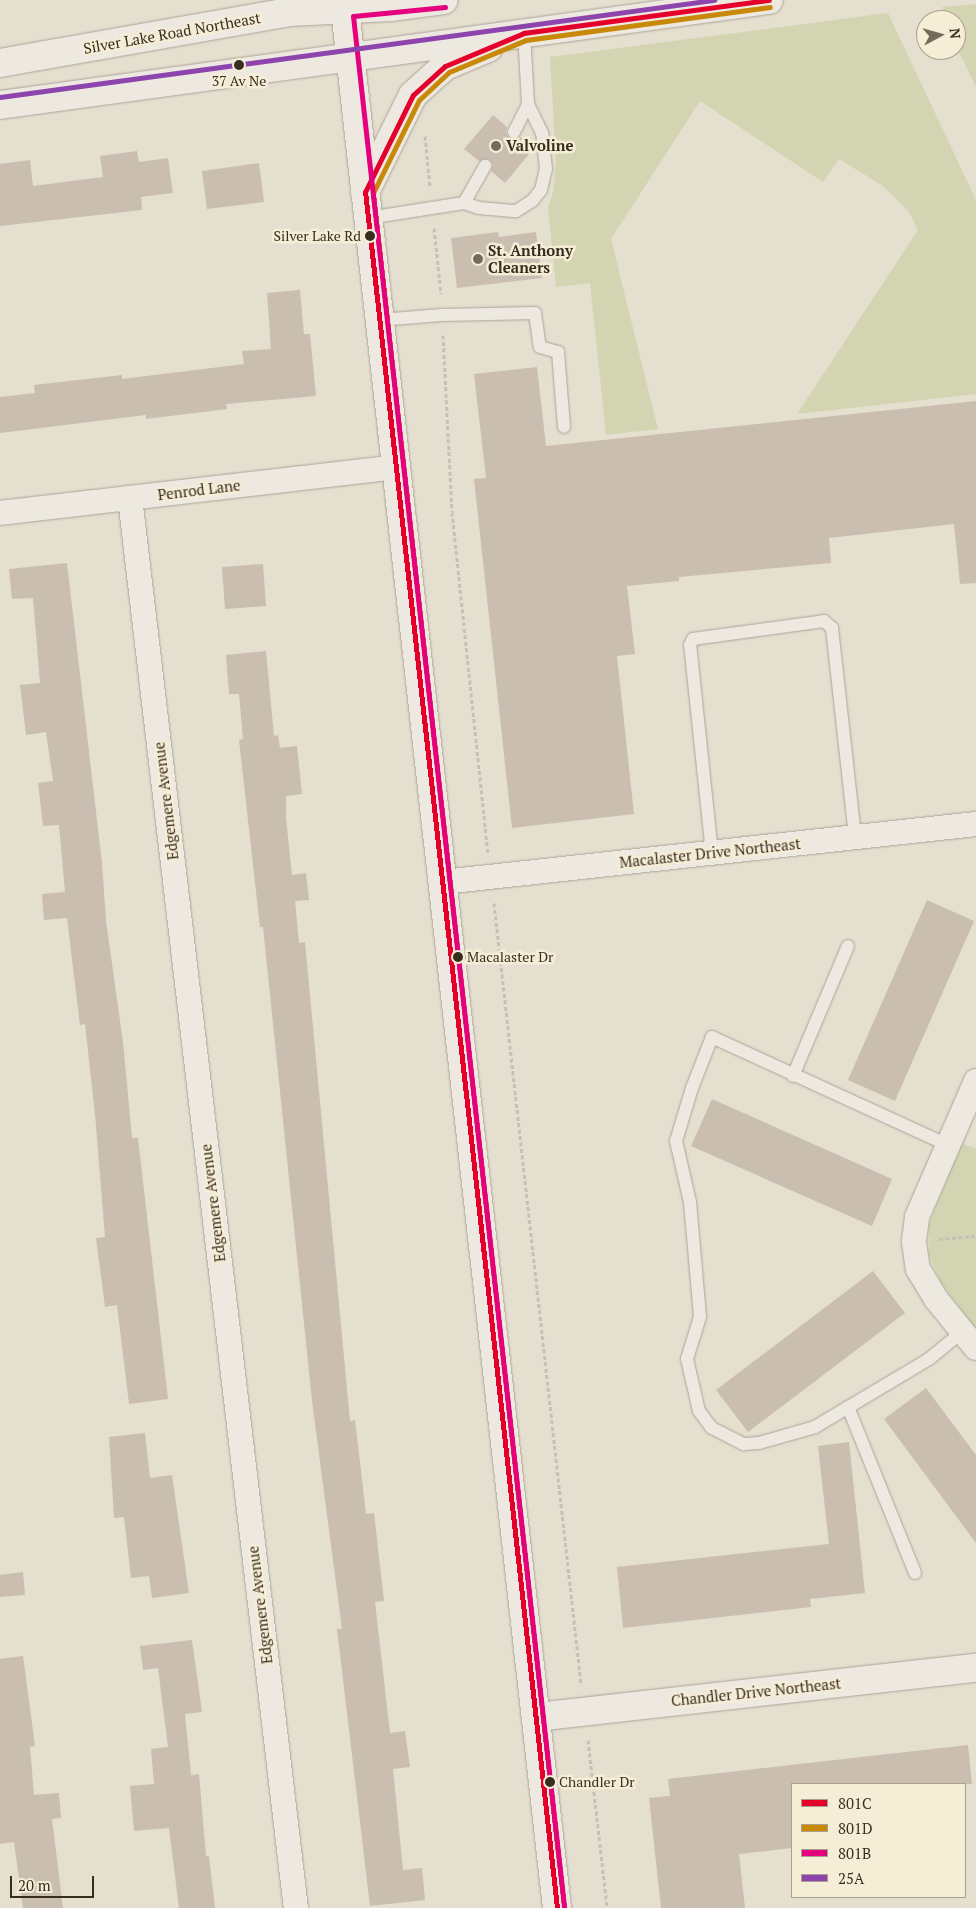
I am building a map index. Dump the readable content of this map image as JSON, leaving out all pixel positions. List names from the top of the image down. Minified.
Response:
{"streets":{"main road":["Silver Lake Road Northeast","Chandler Drive Northeast"],"street":["Penrod Lane","Edgemere Avenue","Macalaster Drive Northeast"]},"crossings":[["Penrod Lane","Edgemere Avenue"]],"places":["37 Av Ne","Valvoline","Silver Lake Rd","St. Anthony Cleaners","Macalaster Dr","Chandler Dr"],"lines":["transit line 801C","transit line 25A","transit line 801D","transit line 801B"],"legend":["801C","801D","801B","25A"],"scale_bar":"20 m","north":"right"}
